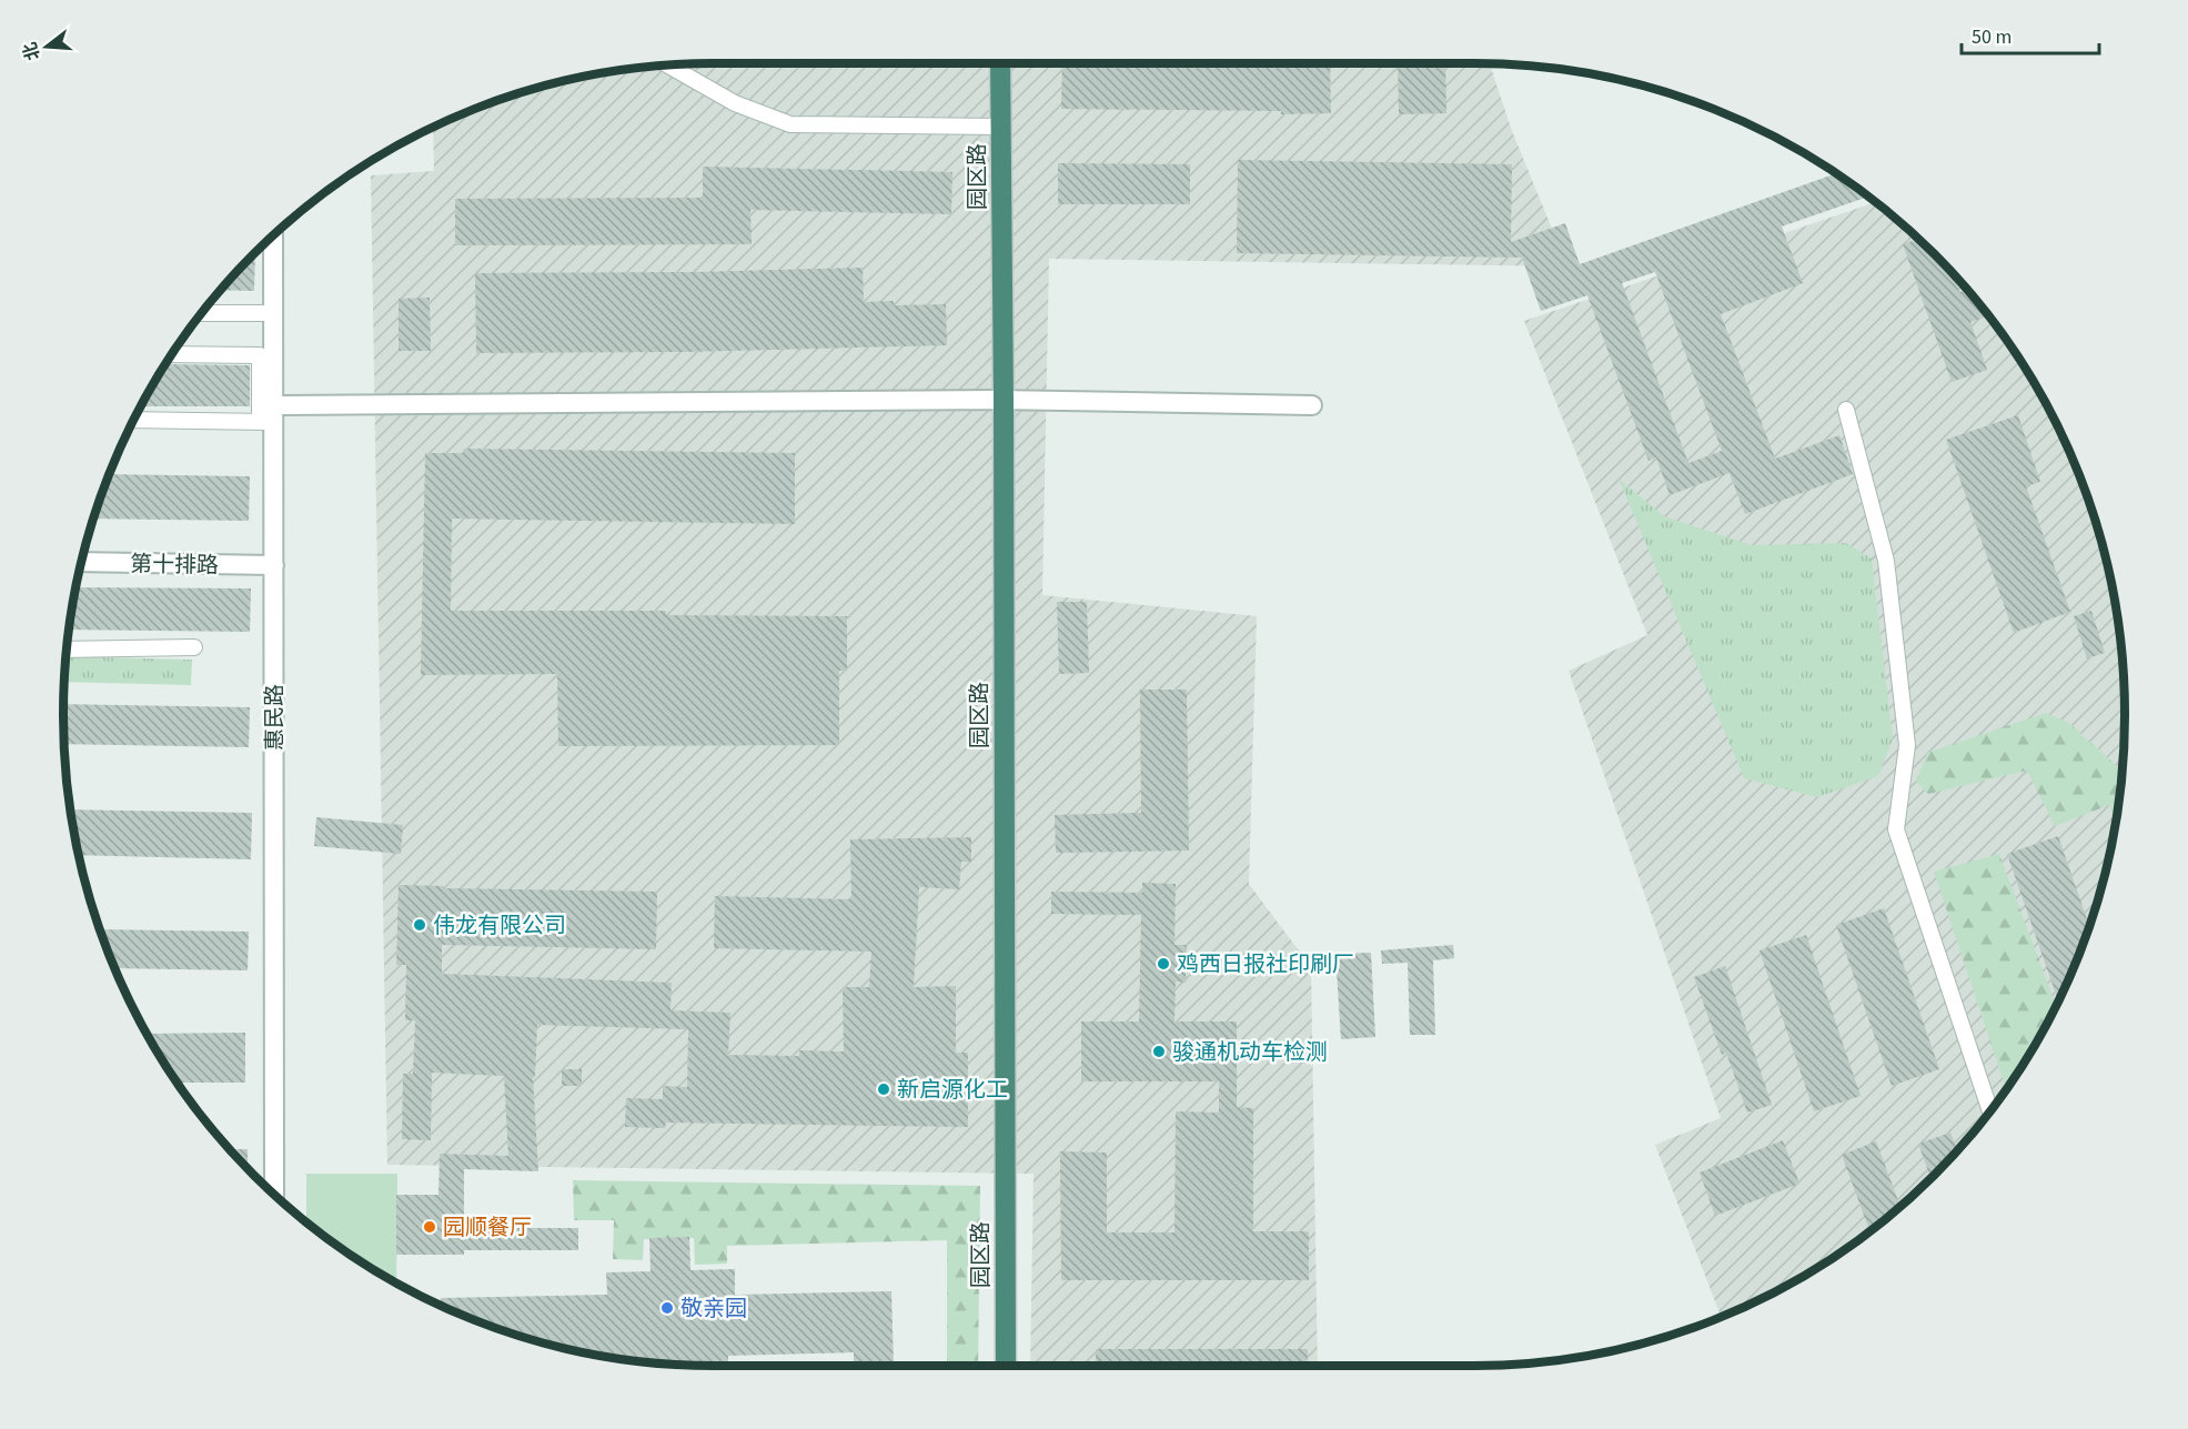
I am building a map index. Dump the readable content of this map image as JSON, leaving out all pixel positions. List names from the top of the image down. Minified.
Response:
{"streets":{"highway":["园区路"],"street":["第十排路","惠民路"]},"crossings":[["第十排路","惠民路"]],"places":["伟龙有限公司","鸡西日报社印刷厂","骏通机动车检测","新启源化工","园顺餐厅","敬亲园"],"scale_bar":"50 m","north":"left"}
